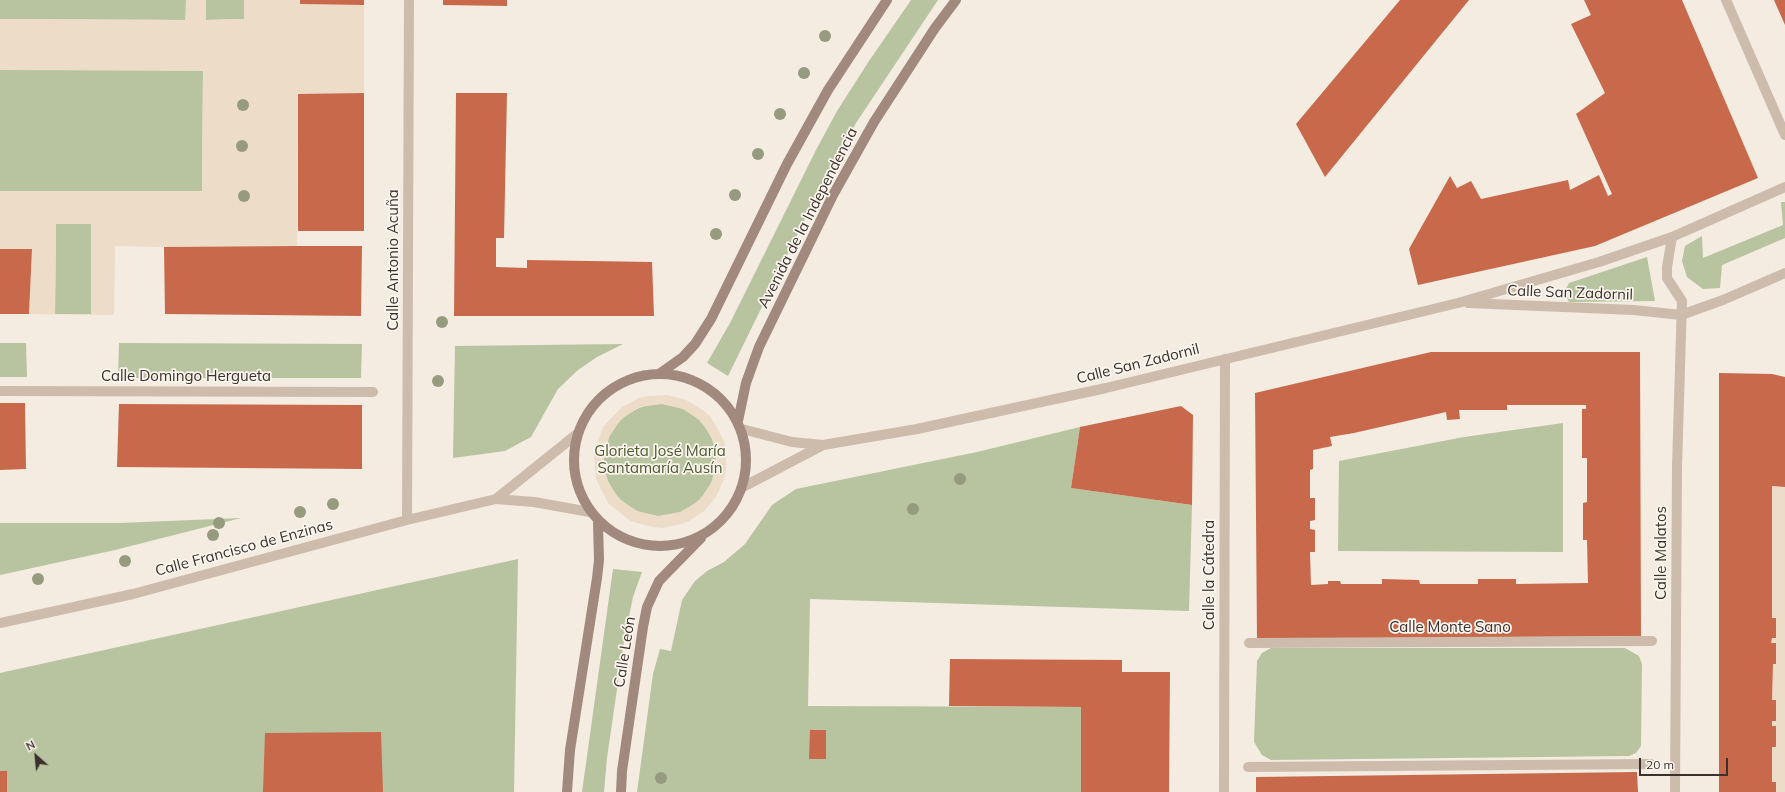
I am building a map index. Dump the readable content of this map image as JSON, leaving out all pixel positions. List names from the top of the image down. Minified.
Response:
{"streets":{"main road":["Avenida de la Independencia","Calle León"],"street":["Calle Antonio Acuña","Calle San Zadornil","Calle Domingo Hergueta","Calle Francisco de Enzinas","Calle Malatos","Calle la Cátedra","Calle Monte Sano"]},"crossings":[["Avenida de la Independencia","Calle San Zadornil"],["Calle Antonio Acuña","Calle Francisco de Enzinas"],["Calle San Zadornil","Calle Malatos"],["Calle San Zadornil","Calle la Cátedra"]],"parks":["Glorieta José María Santamaría Ausín"],"scale_bar":"20 m","north":"top left"}
